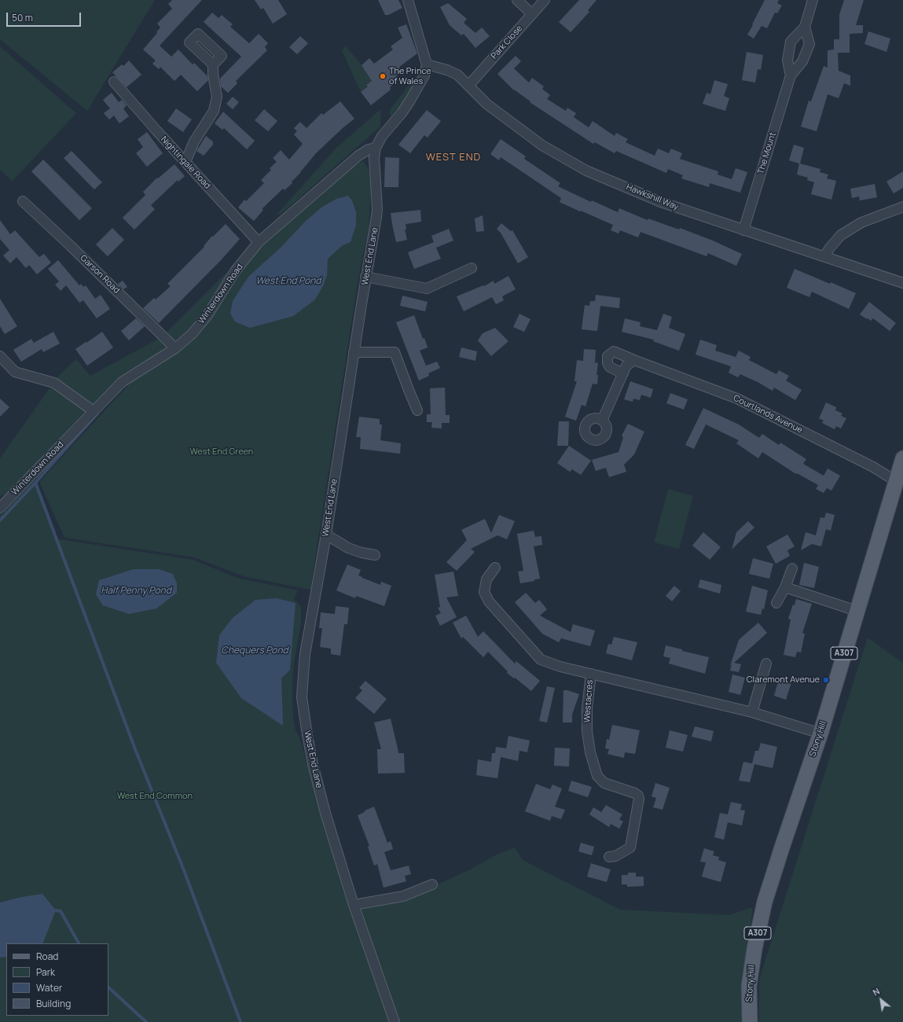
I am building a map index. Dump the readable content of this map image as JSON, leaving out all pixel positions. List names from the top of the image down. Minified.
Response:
{"streets":{"main road":["A307","Stony Hill"],"street":["Park Close","The Mount","Nightingale Road","Hawkshill Way","West End Lane","Garson Road","Winterdown Road","Courtlands Avenue","Westacres"]},"crossings":[["Park Close","Hawkshill Way"],["The Mount","Hawkshill Way"],["Nightingale Road","Winterdown Road"],["Hawkshill Way","West End Lane"],["West End Lane","Winterdown Road"],["Garson Road","Winterdown Road"],["Courtlands Avenue","Stony Hill"]],"districts":["WEST END"],"water":["West End Pond","Half Penny Pond","Chequers Pond"],"parks":["West End Green","West End Common"],"places":["The Prince of Wales","Claremont Avenue"],"legend":["Road","Park","Water","Building"],"scale_bar":"50 m","north":"top left"}
